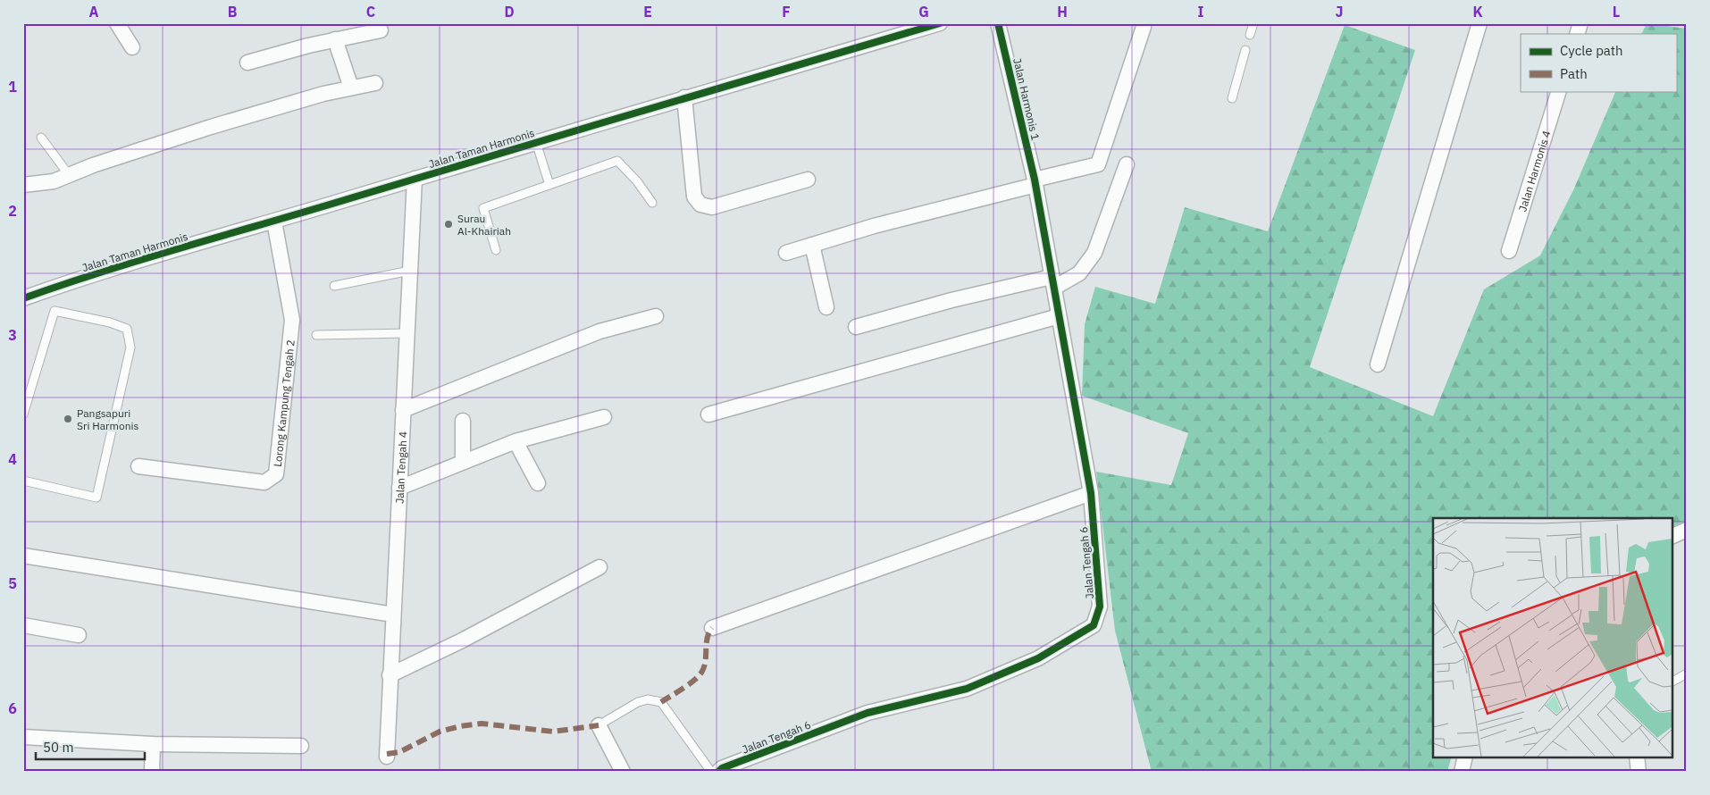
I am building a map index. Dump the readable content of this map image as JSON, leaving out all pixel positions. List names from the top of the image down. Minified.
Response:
{"streets":{"street":["Jalan Harmonis 1","Jalan Taman Harmonis","Jalan Harmonis 4","Lorong Kampung Tengah 2","Jalan Tengah 4","Jalan Tengah 6"]},"crossings":[["Jalan Harmonis 1","Jalan Tengah 6"],["Jalan Taman Harmonis","Lorong Kampung Tengah 2"],["Jalan Taman Harmonis","Jalan Tengah 4"]],"places":["Surau Al-Khairiah","Pangsapuri Sri Harmonis"],"legend":["Cycle path","Path"],"scale_bar":"50 m","grid":{"columns":["A","B","C","D","E","F","G","H","I","J","K","L"],"rows":["1","2","3","4","5","6"]}}
